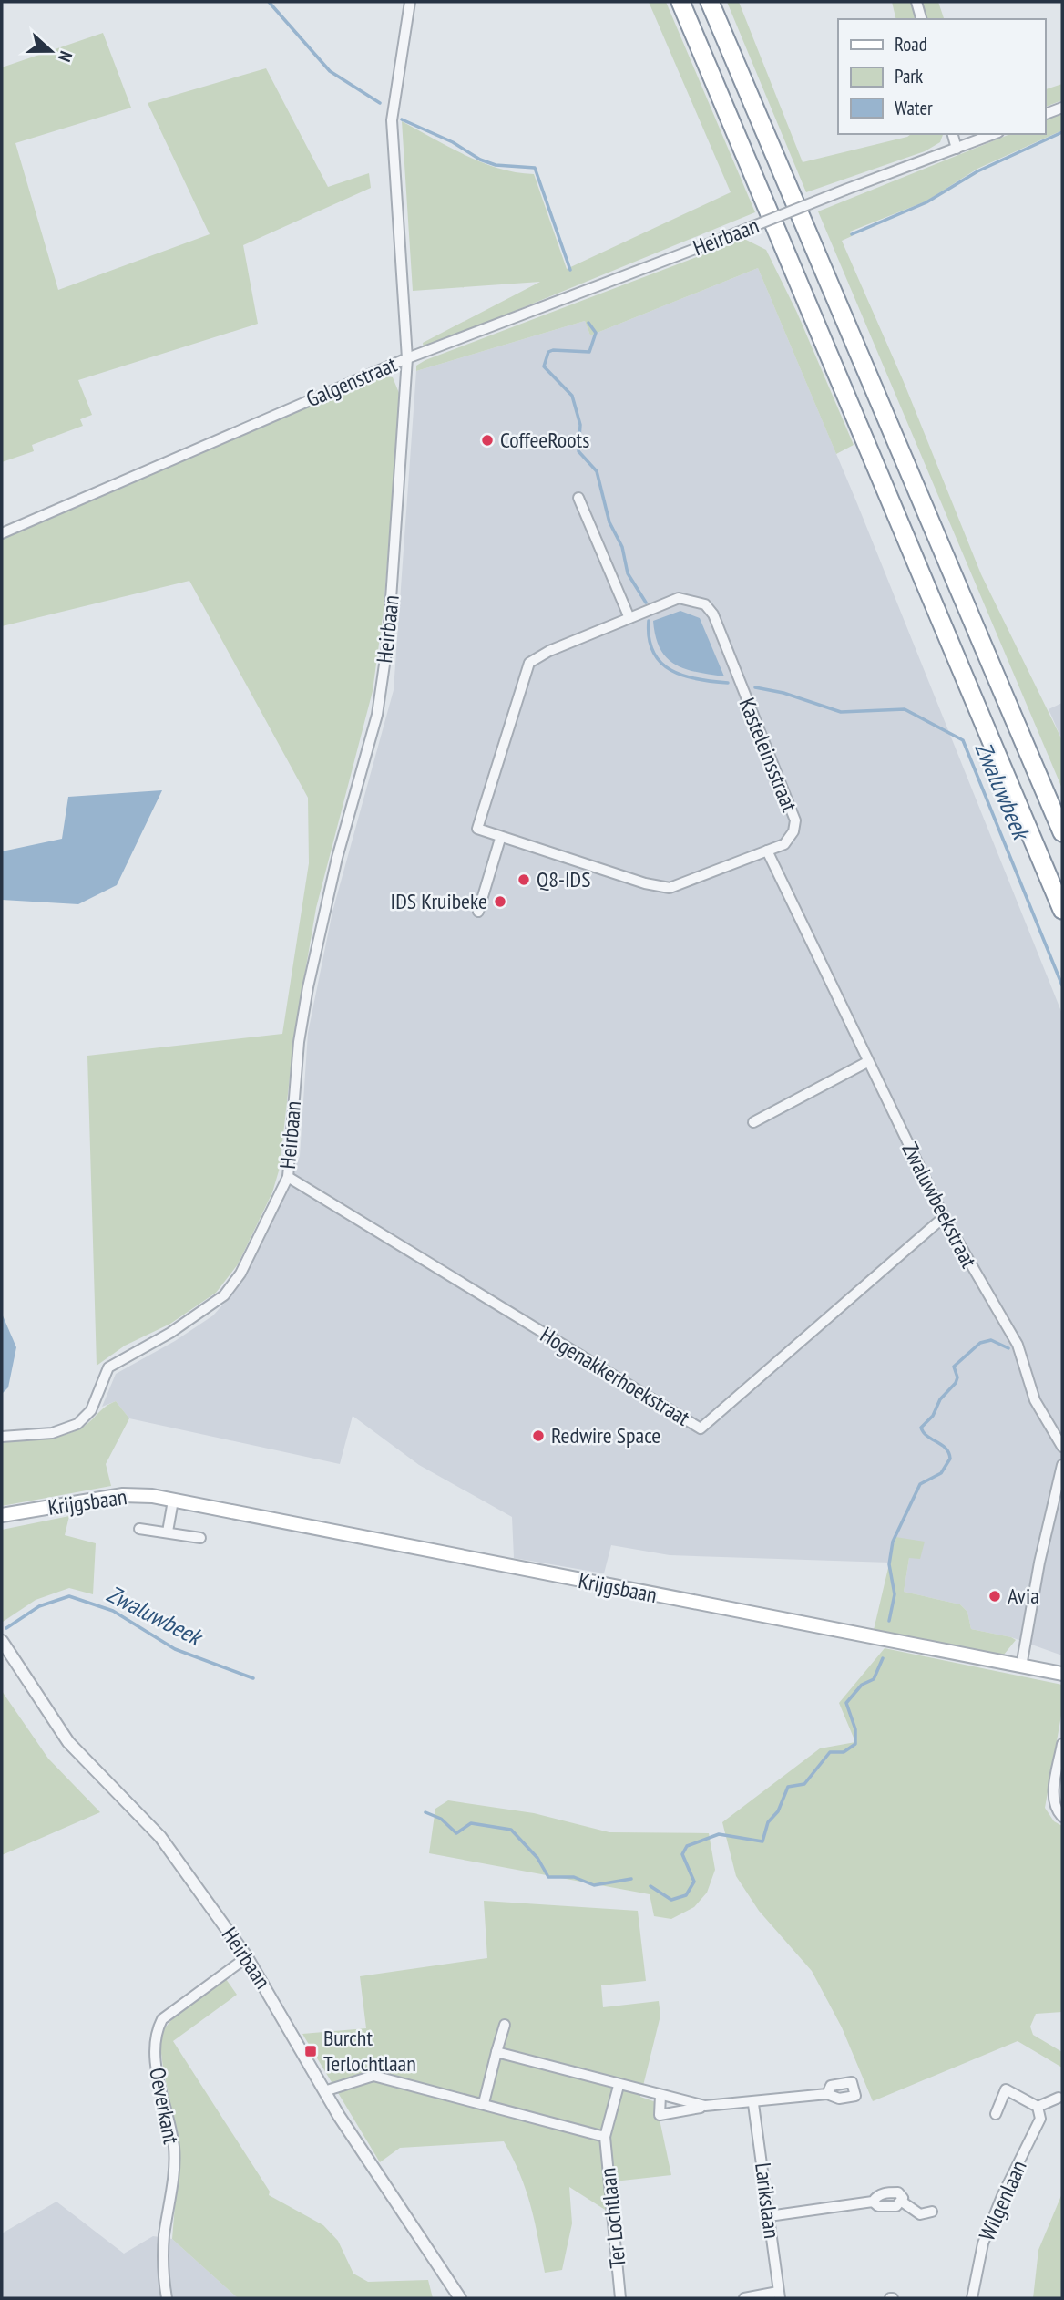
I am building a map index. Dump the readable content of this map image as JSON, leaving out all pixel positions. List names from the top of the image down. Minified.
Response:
{"streets":{"main road":["Krijgsbaan"],"street":["Heirbaan","Galgenstraat","Kasteleinsstraat","Zwaluwbeekstraat","Hogenakkerhoekstraat","Oeverkant","Larikslaan","Wilgenlaan","Ter Lochtlaan"]},"crossings":[["Heirbaan","Galgenstraat"],["Heirbaan","Hogenakkerhoekstraat"],["Heirbaan","Oeverkant"],["Heirbaan","Ter Lochtlaan"],["Kasteleinsstraat","Zwaluwbeekstraat"],["Zwaluwbeekstraat","Hogenakkerhoekstraat"]],"water":["Zwaluwbeek"],"places":{"other":["CoffeeRoots","Q8-IDS","IDS Kruibeke","Redwire Space","Avia"],"transit":["Burcht Terlochtlaan"]},"legend":["Road","Park","Water"],"north":"right"}
